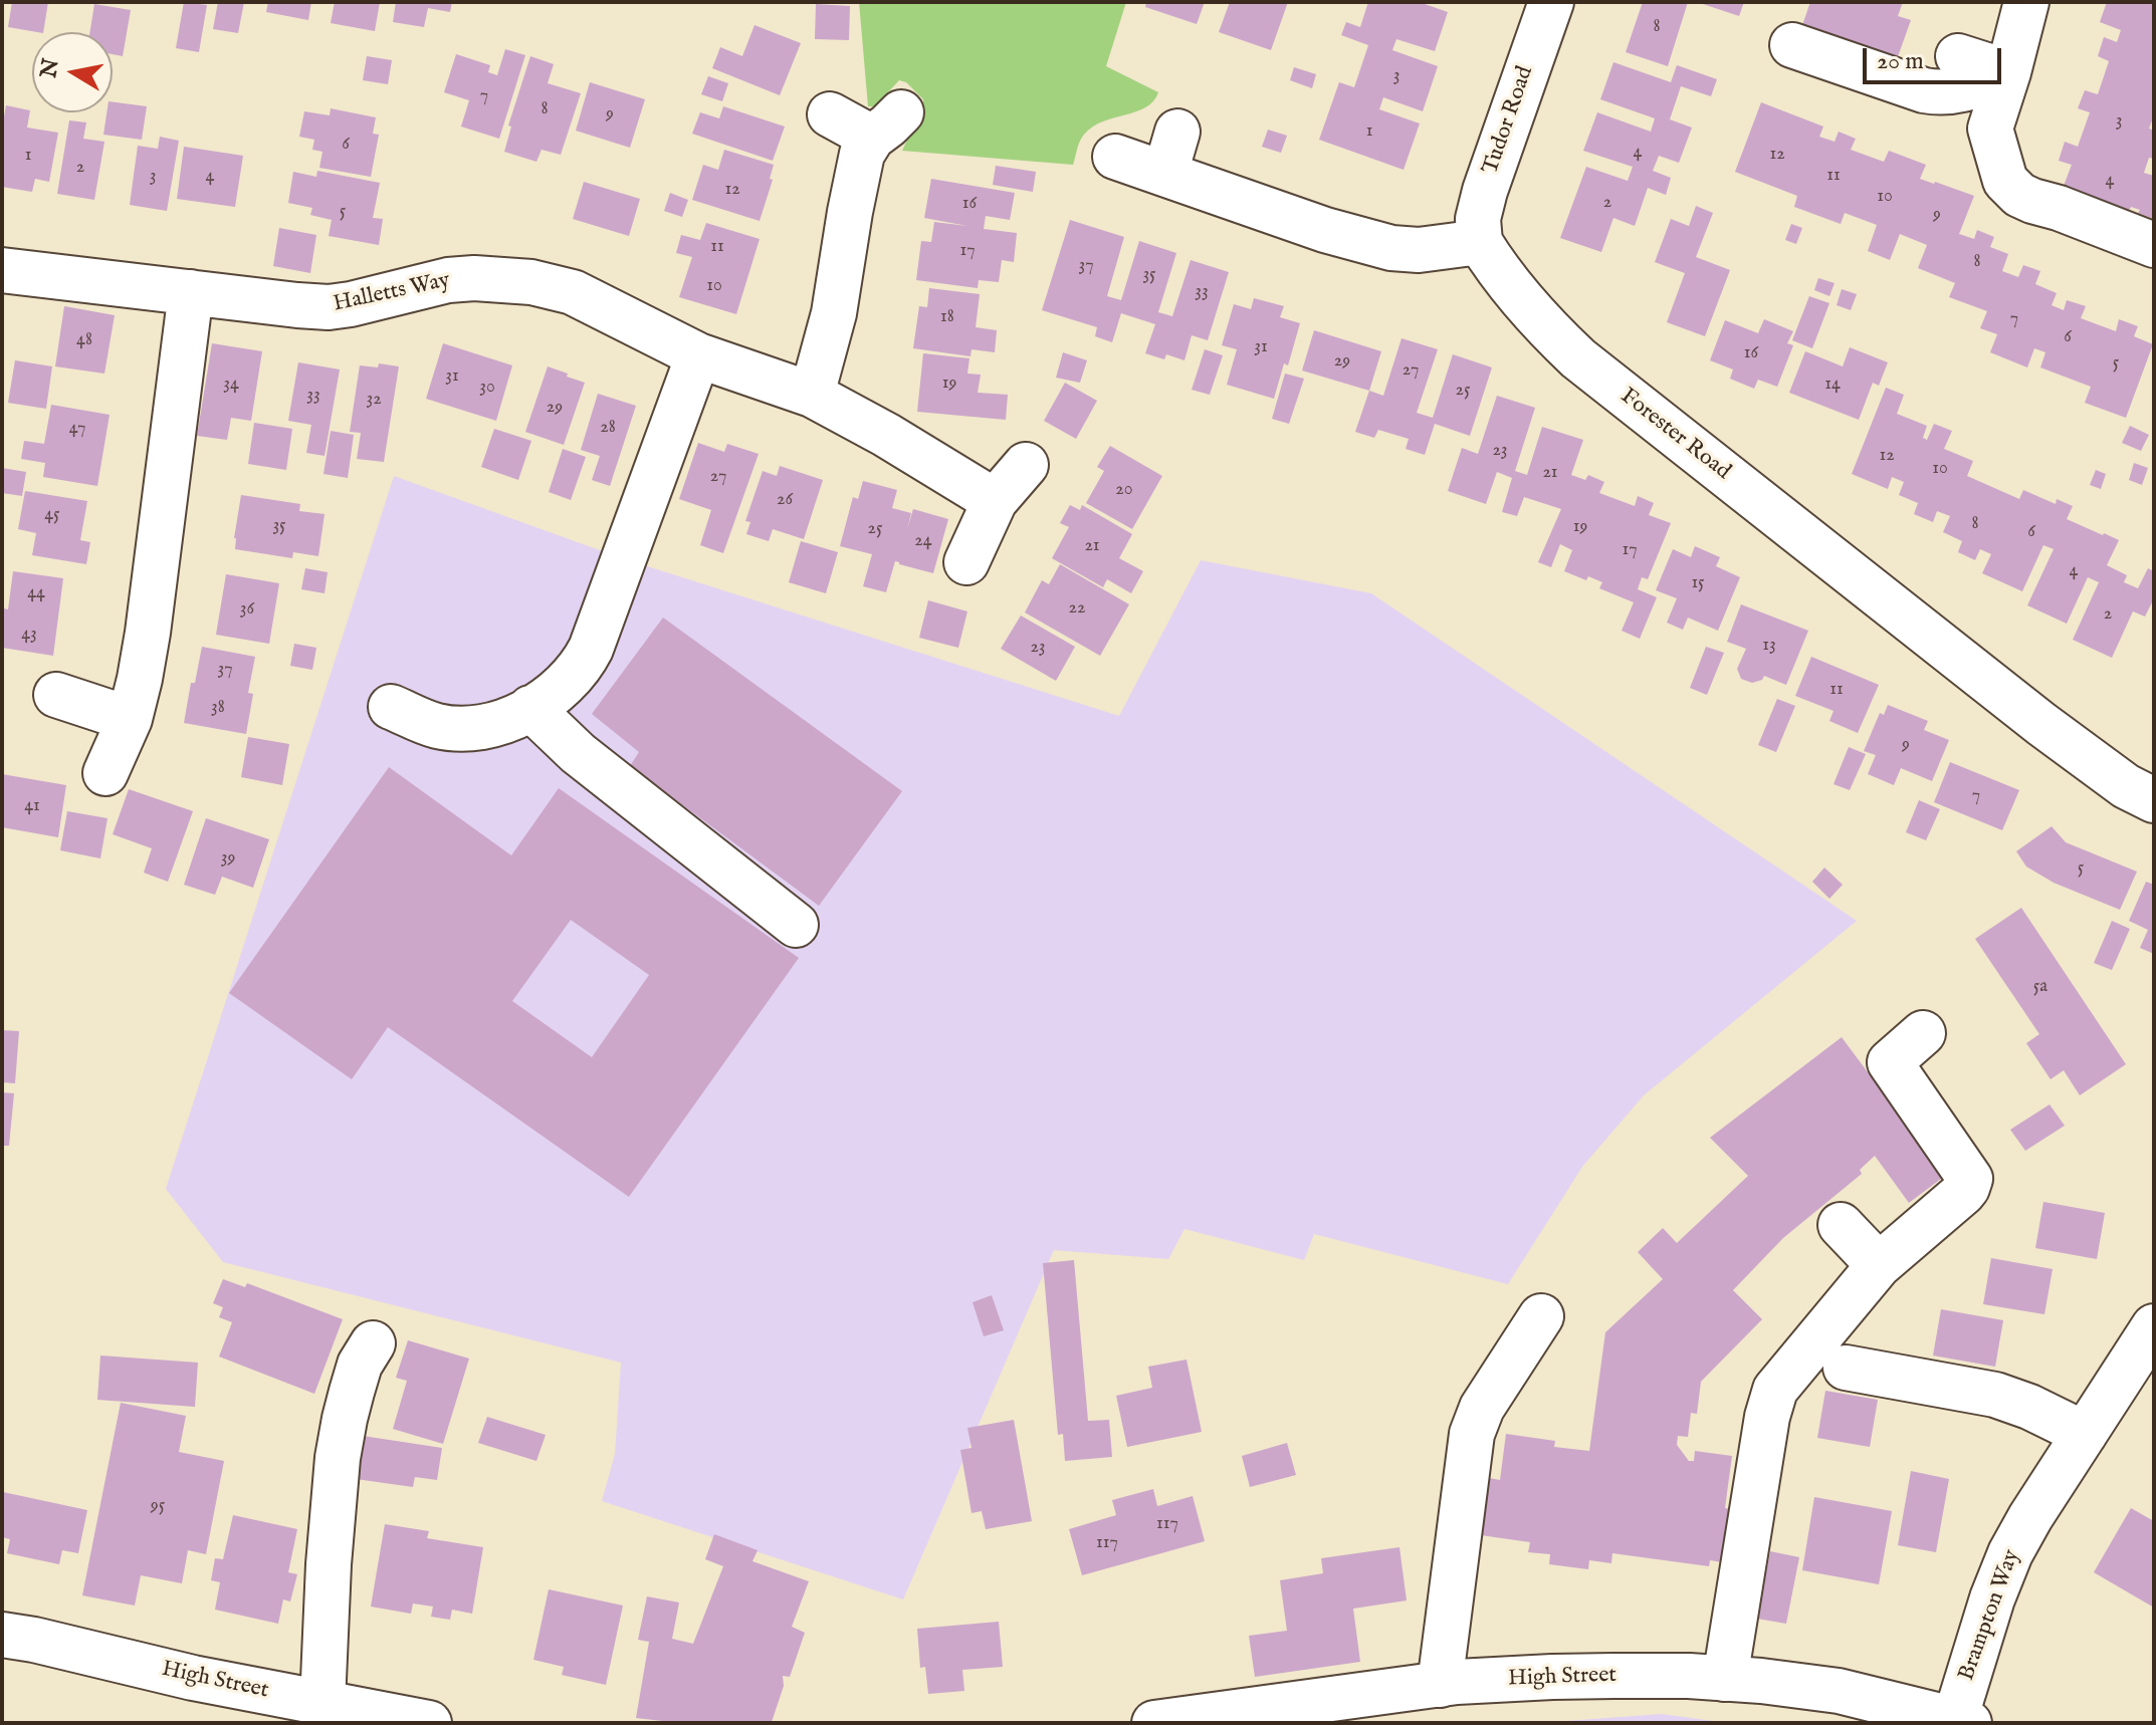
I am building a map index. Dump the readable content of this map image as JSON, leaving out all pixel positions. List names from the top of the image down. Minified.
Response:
{"streets":{"street":["Tudor Road","Halletts Way","Forester Road","Brampton Way","High Street"]},"crossings":[["Tudor Road","Forester Road"],["Brampton Way","High Street"]],"house_numbers":["8","3","7","8","9","3","1","6","4","12","1","2","11","3","4","4","12","10","2","16","5","9","11","17","8","37","35","10","33","18","7","6","48","31","16","29","5","27","31","19","34","14","30","25","33","32","29","28","47","23","12","10","21","27","20","26","45","8","35","19","25","6","24","21","17","4","15","44","22","36","2","43","13","23","37","11","38","9","7","41","39","5","5a","95","117","117"],"scale_bar":"20 m","north":"left"}
